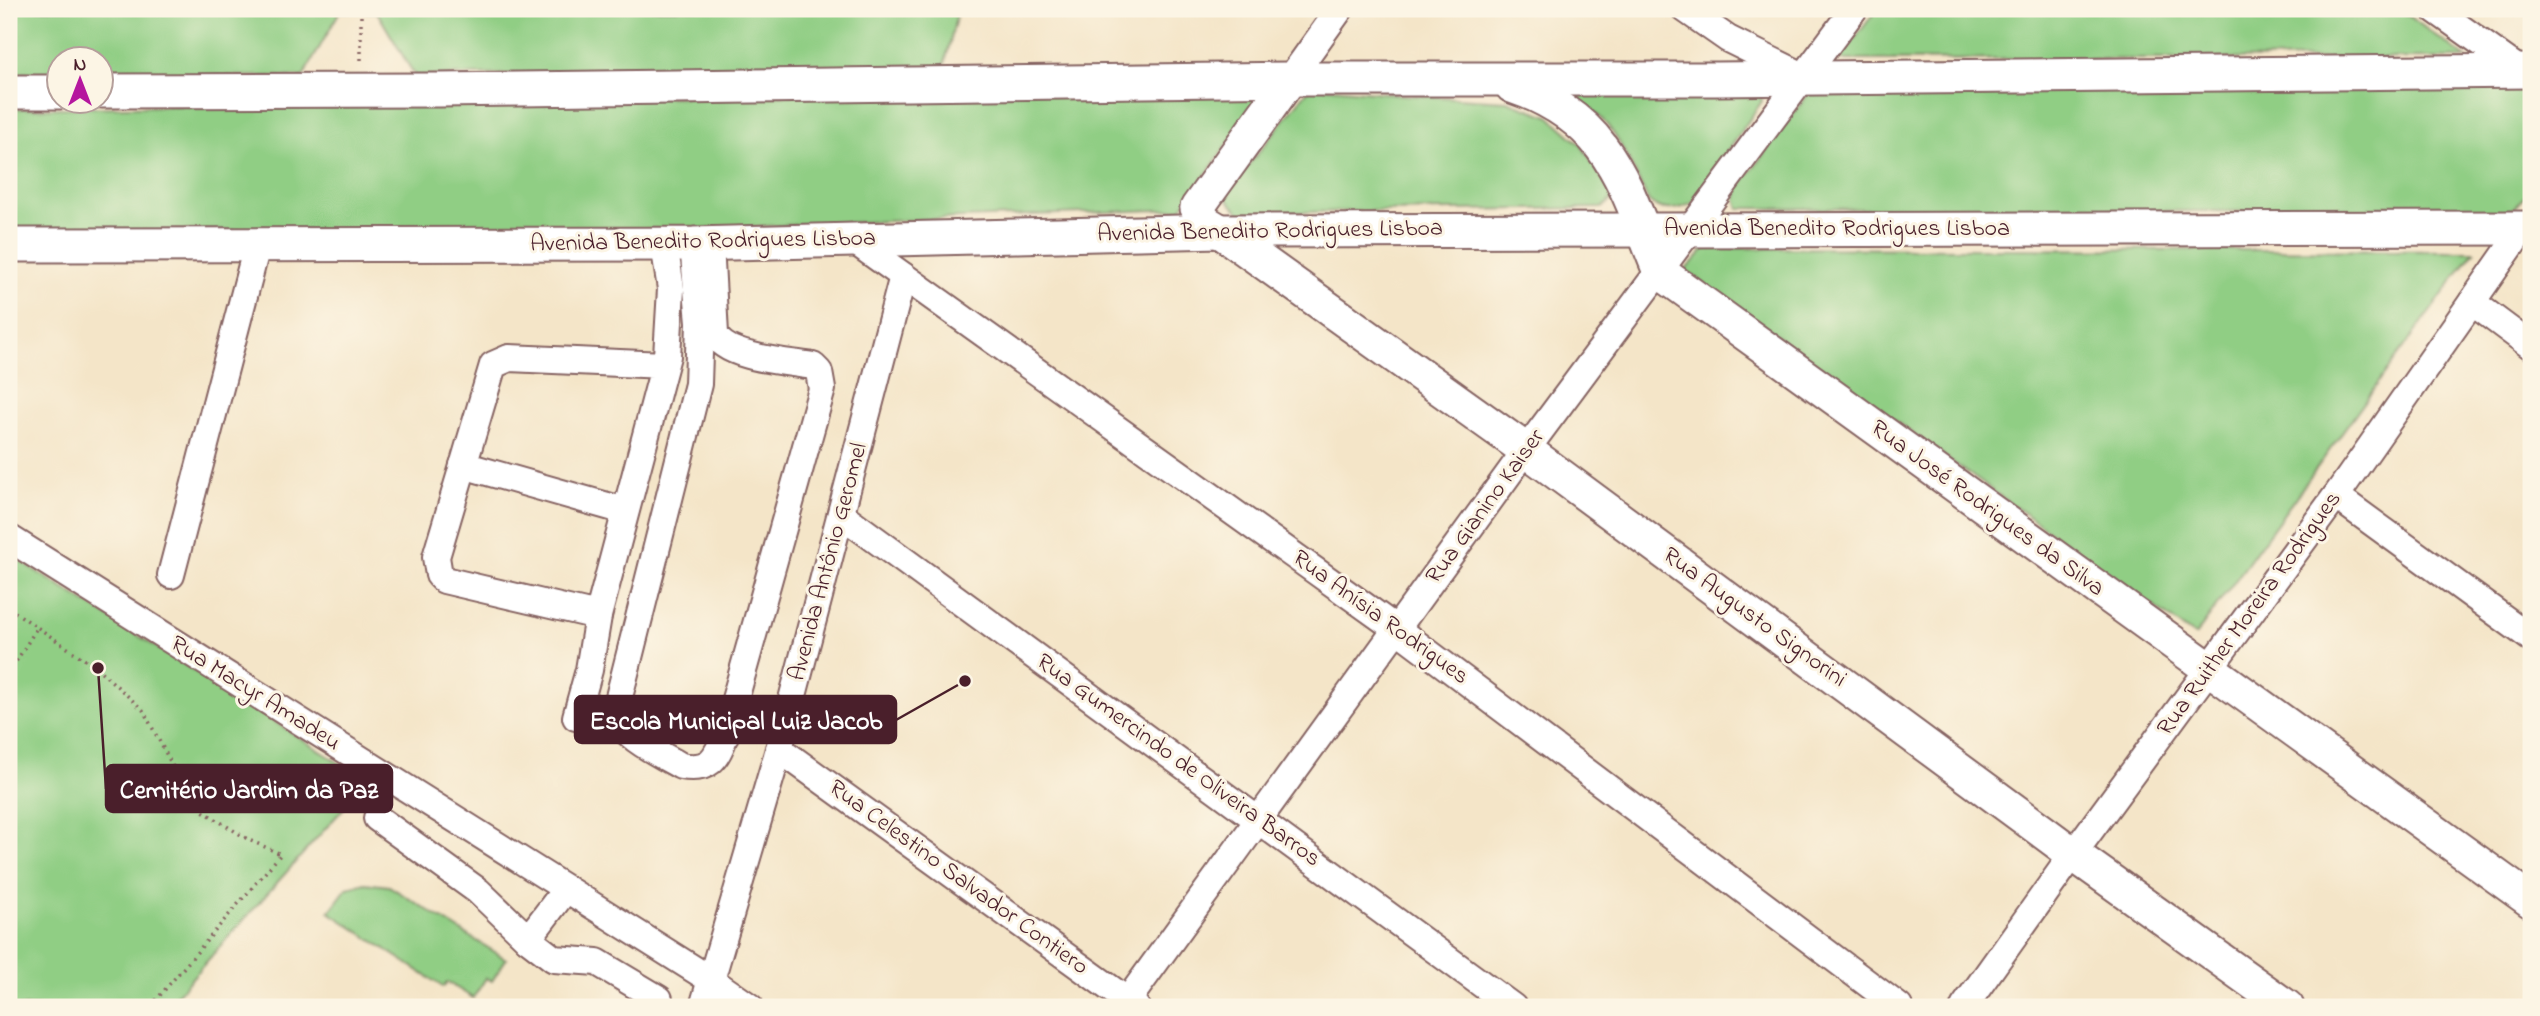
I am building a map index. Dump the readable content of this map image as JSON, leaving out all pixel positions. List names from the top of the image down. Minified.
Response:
{"streets":{"main road":["Avenida Benedito Rodrigues Lisboa","Rua José Rodrigues da Silva","Rua Augusto Signorini"],"street":["Rua Gianino Kaiser","Avenida Antônio Geromel","Rua Ruither Moreira Rodrigues","Rua Anísia Rodrigues","Rua Macyr Amadeu","Rua Gumercindo de Oliveira Barros","Rua Celestino Salvador Contiero"]},"crossings":[["Avenida Benedito Rodrigues Lisboa","Rua Gianino Kaiser"],["Avenida Benedito Rodrigues Lisboa","Rua Ruither Moreira Rodrigues"],["Avenida Benedito Rodrigues Lisboa","Rua Anísia Rodrigues"],["Avenida Benedito Rodrigues Lisboa","Rua Augusto Signorini"],["Rua Gianino Kaiser","Rua José Rodrigues da Silva"],["Rua Gianino Kaiser","Rua Anísia Rodrigues"],["Rua Gianino Kaiser","Rua Augusto Signorini"],["Rua Gianino Kaiser","Rua Gumercindo de Oliveira Barros"],["Rua Gianino Kaiser","Rua Celestino Salvador Contiero"],["Rua José Rodrigues da Silva","Rua Ruither Moreira Rodrigues"],["Avenida Antônio Geromel","Rua Anísia Rodrigues"],["Avenida Antônio Geromel","Rua Macyr Amadeu"],["Avenida Antônio Geromel","Rua Gumercindo de Oliveira Barros"],["Avenida Antônio Geromel","Rua Celestino Salvador Contiero"],["Rua Ruither Moreira Rodrigues","Rua Augusto Signorini"]],"places":["Cemitério Jardim da Paz","Escola Municipal Luiz Jacob"],"north":"top"}
